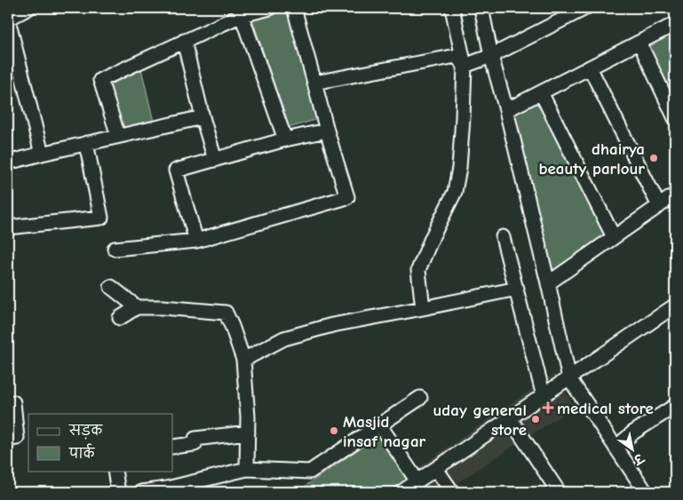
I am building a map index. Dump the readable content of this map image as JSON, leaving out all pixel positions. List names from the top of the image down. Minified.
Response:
{"places":{"other":["dhairya beauty parlour","uday general store","Masjid insaf nagar"],"health":["medical store"]},"legend":["सड़क","पार्क"],"north":"bottom right"}
